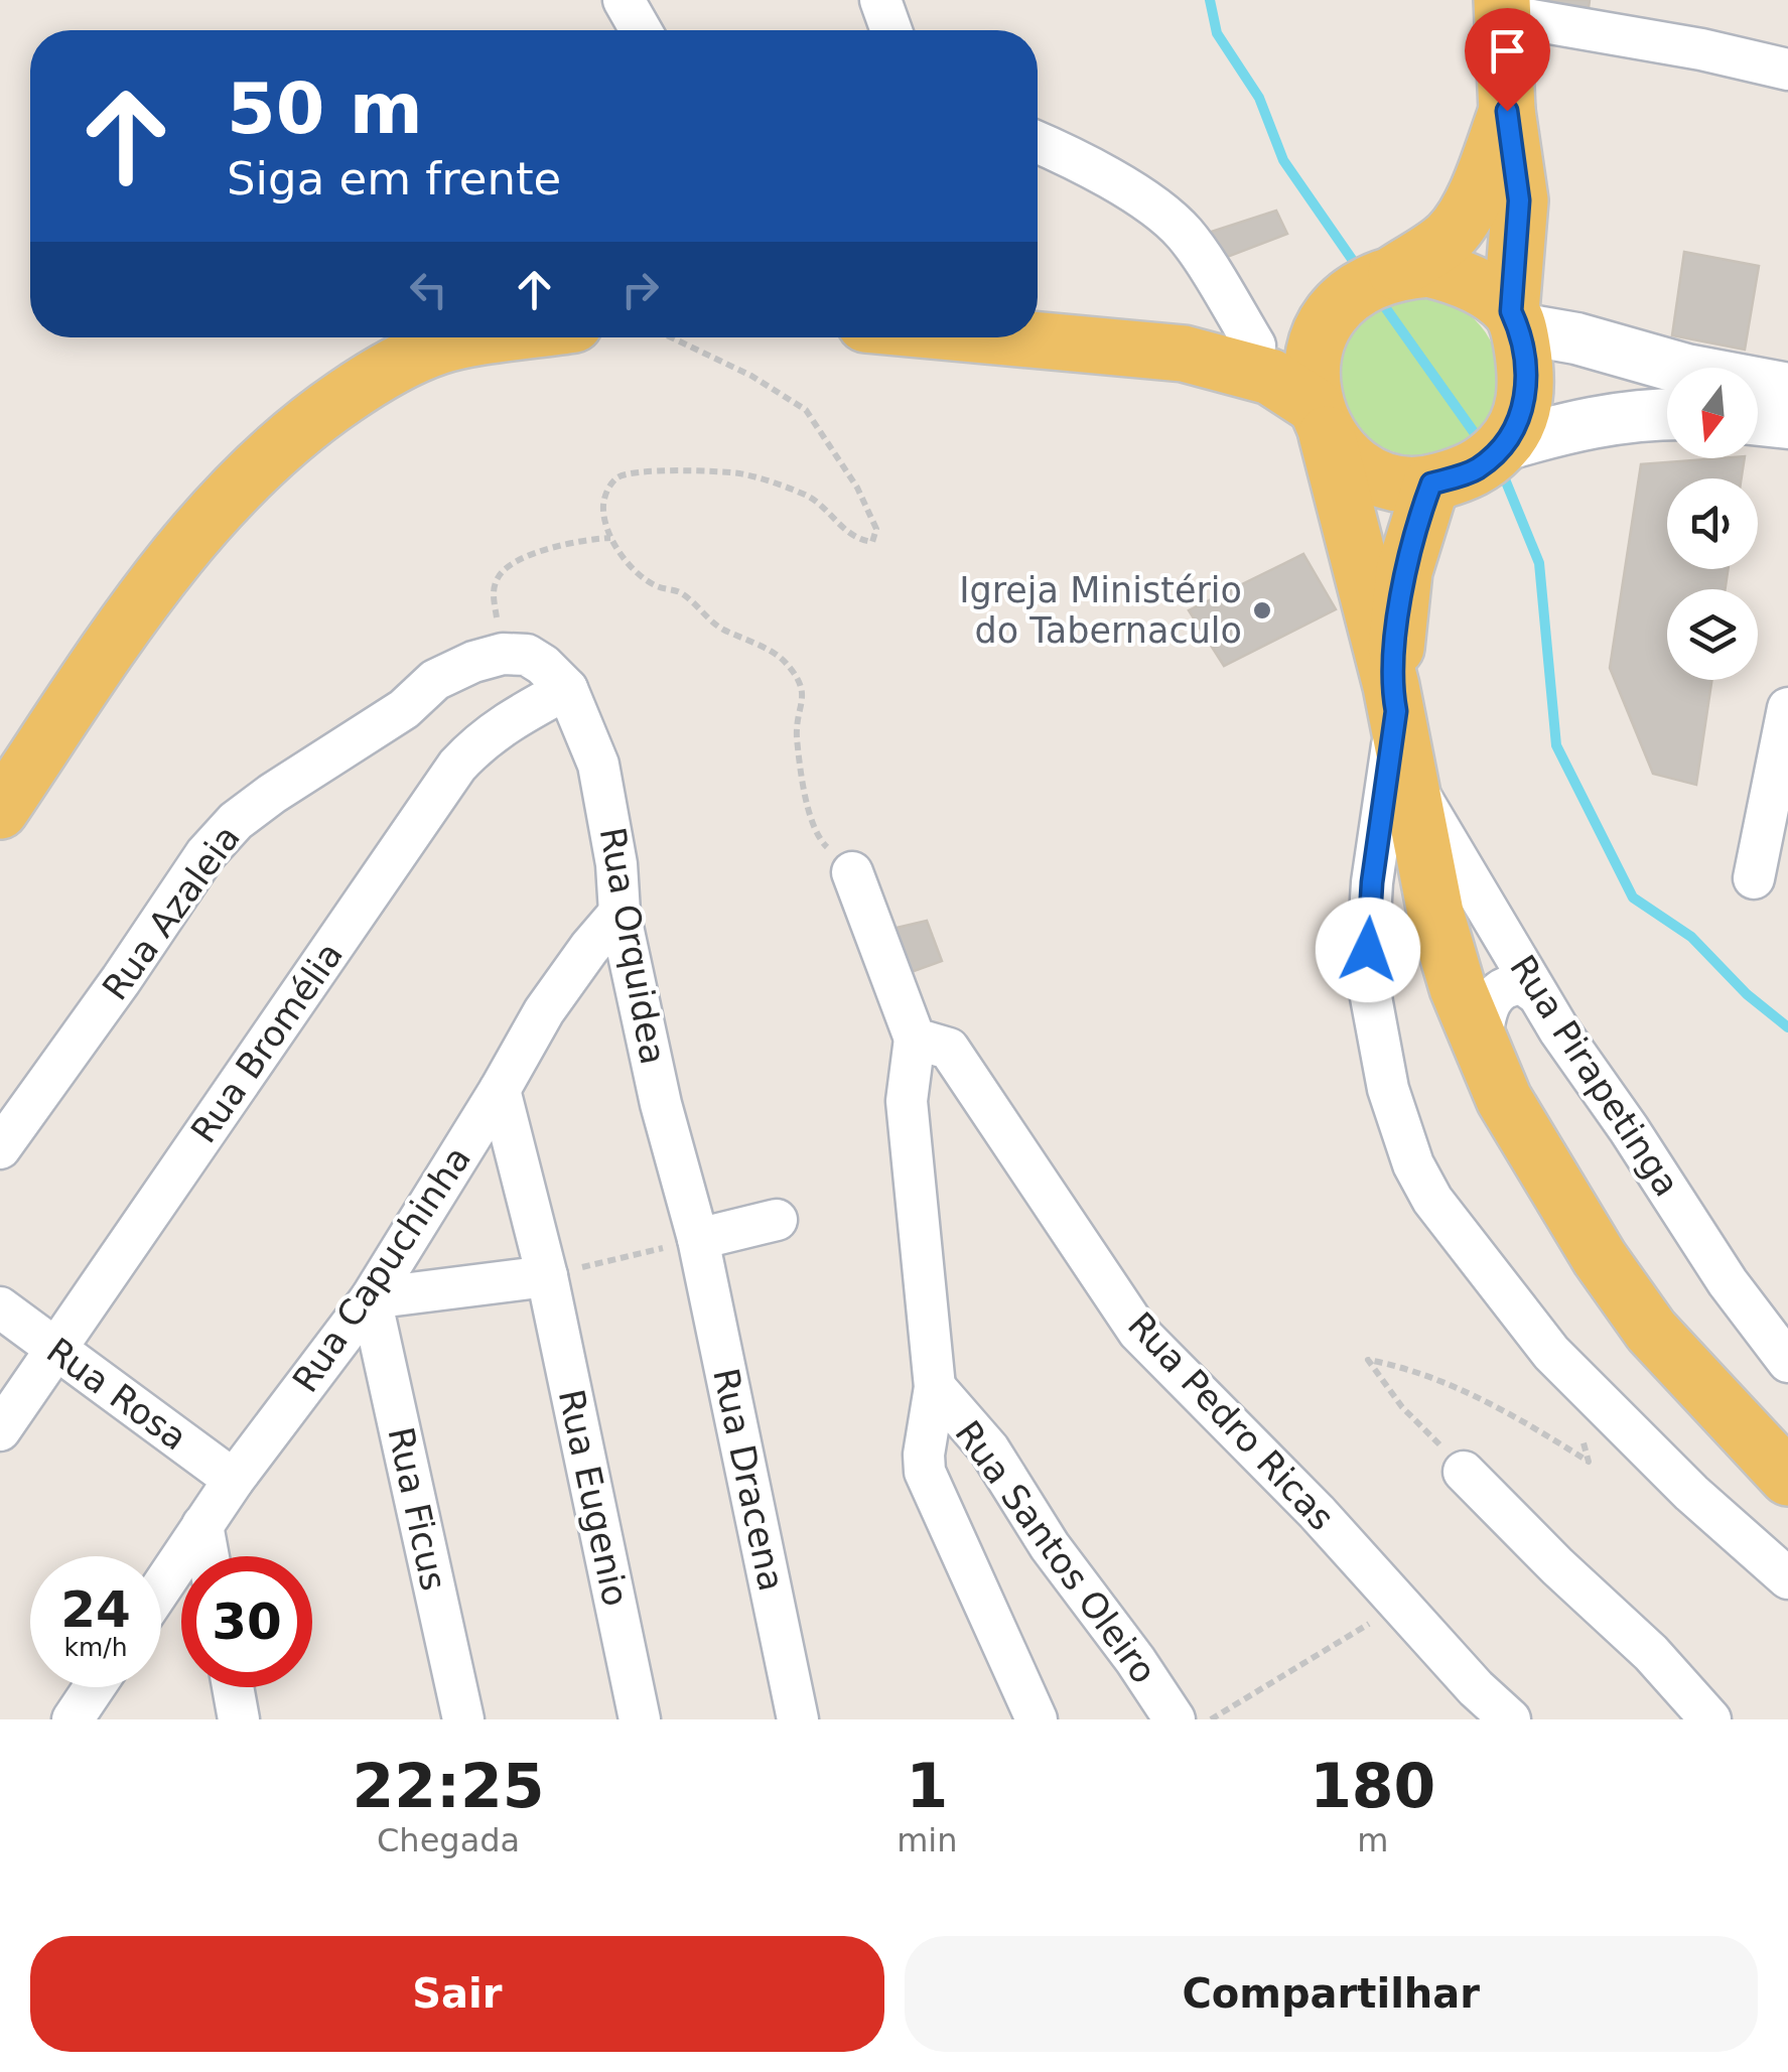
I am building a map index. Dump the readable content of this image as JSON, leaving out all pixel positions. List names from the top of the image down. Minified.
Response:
{"streets":{"street":["Rua Azaleia","Rua Orquidea","Rua Bromélia","Rua Pirapetinga","Rua Capuchinha","Rua Rosa","Rua Pedro Ricas","Rua Dracena","Rua Eugenio","Rua Ficus","Rua Santos Oleiro"]},"crossings":[["Rua Orquidea","Rua Bromélia"],["Rua Orquidea","Rua Capuchinha"],["Rua Orquidea","Rua Dracena"],["Rua Bromélia","Rua Rosa"],["Rua Capuchinha","Rua Rosa"],["Rua Capuchinha","Rua Eugenio"],["Rua Capuchinha","Rua Ficus"]],"places":["Igreja Ministério do Tabernaculo"],"north":"bottom","page":{"turn":["50 m","Siga em frente"],"speed":"24 km/h","limit":"30","eta":["22:25","Chegada","1","min","180","m"],"buttons":["Sair","Compartilhar"]}}
